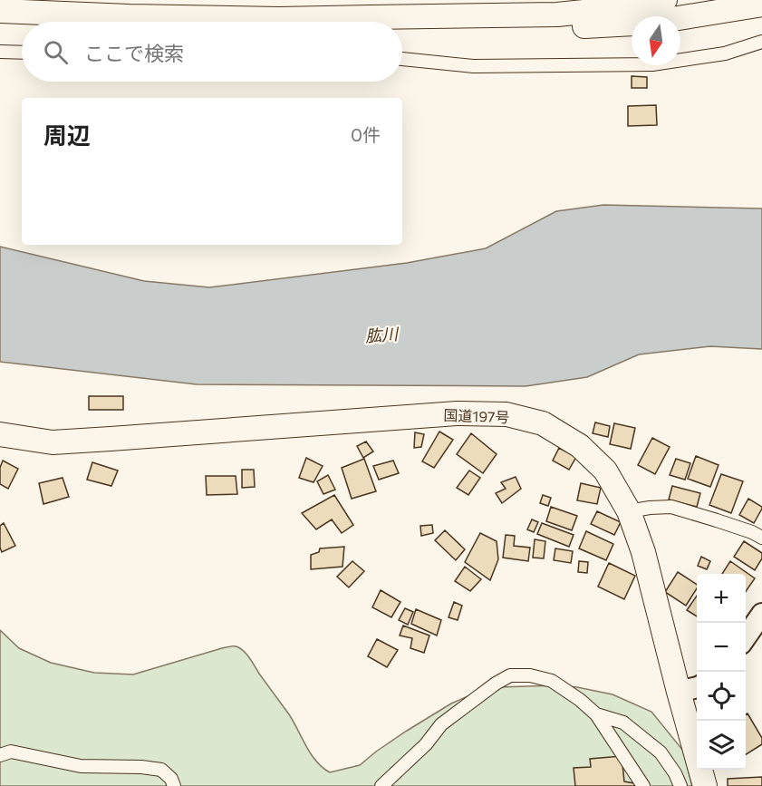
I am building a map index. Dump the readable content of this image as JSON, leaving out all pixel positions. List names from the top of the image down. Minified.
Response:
{"streets":{"highway":["国道197号"]},"water":["肱川"],"north":"bottom","page":{"search":"ここで検索","heading":["周辺","0件"],"map_buttons":["+","−"]}}
